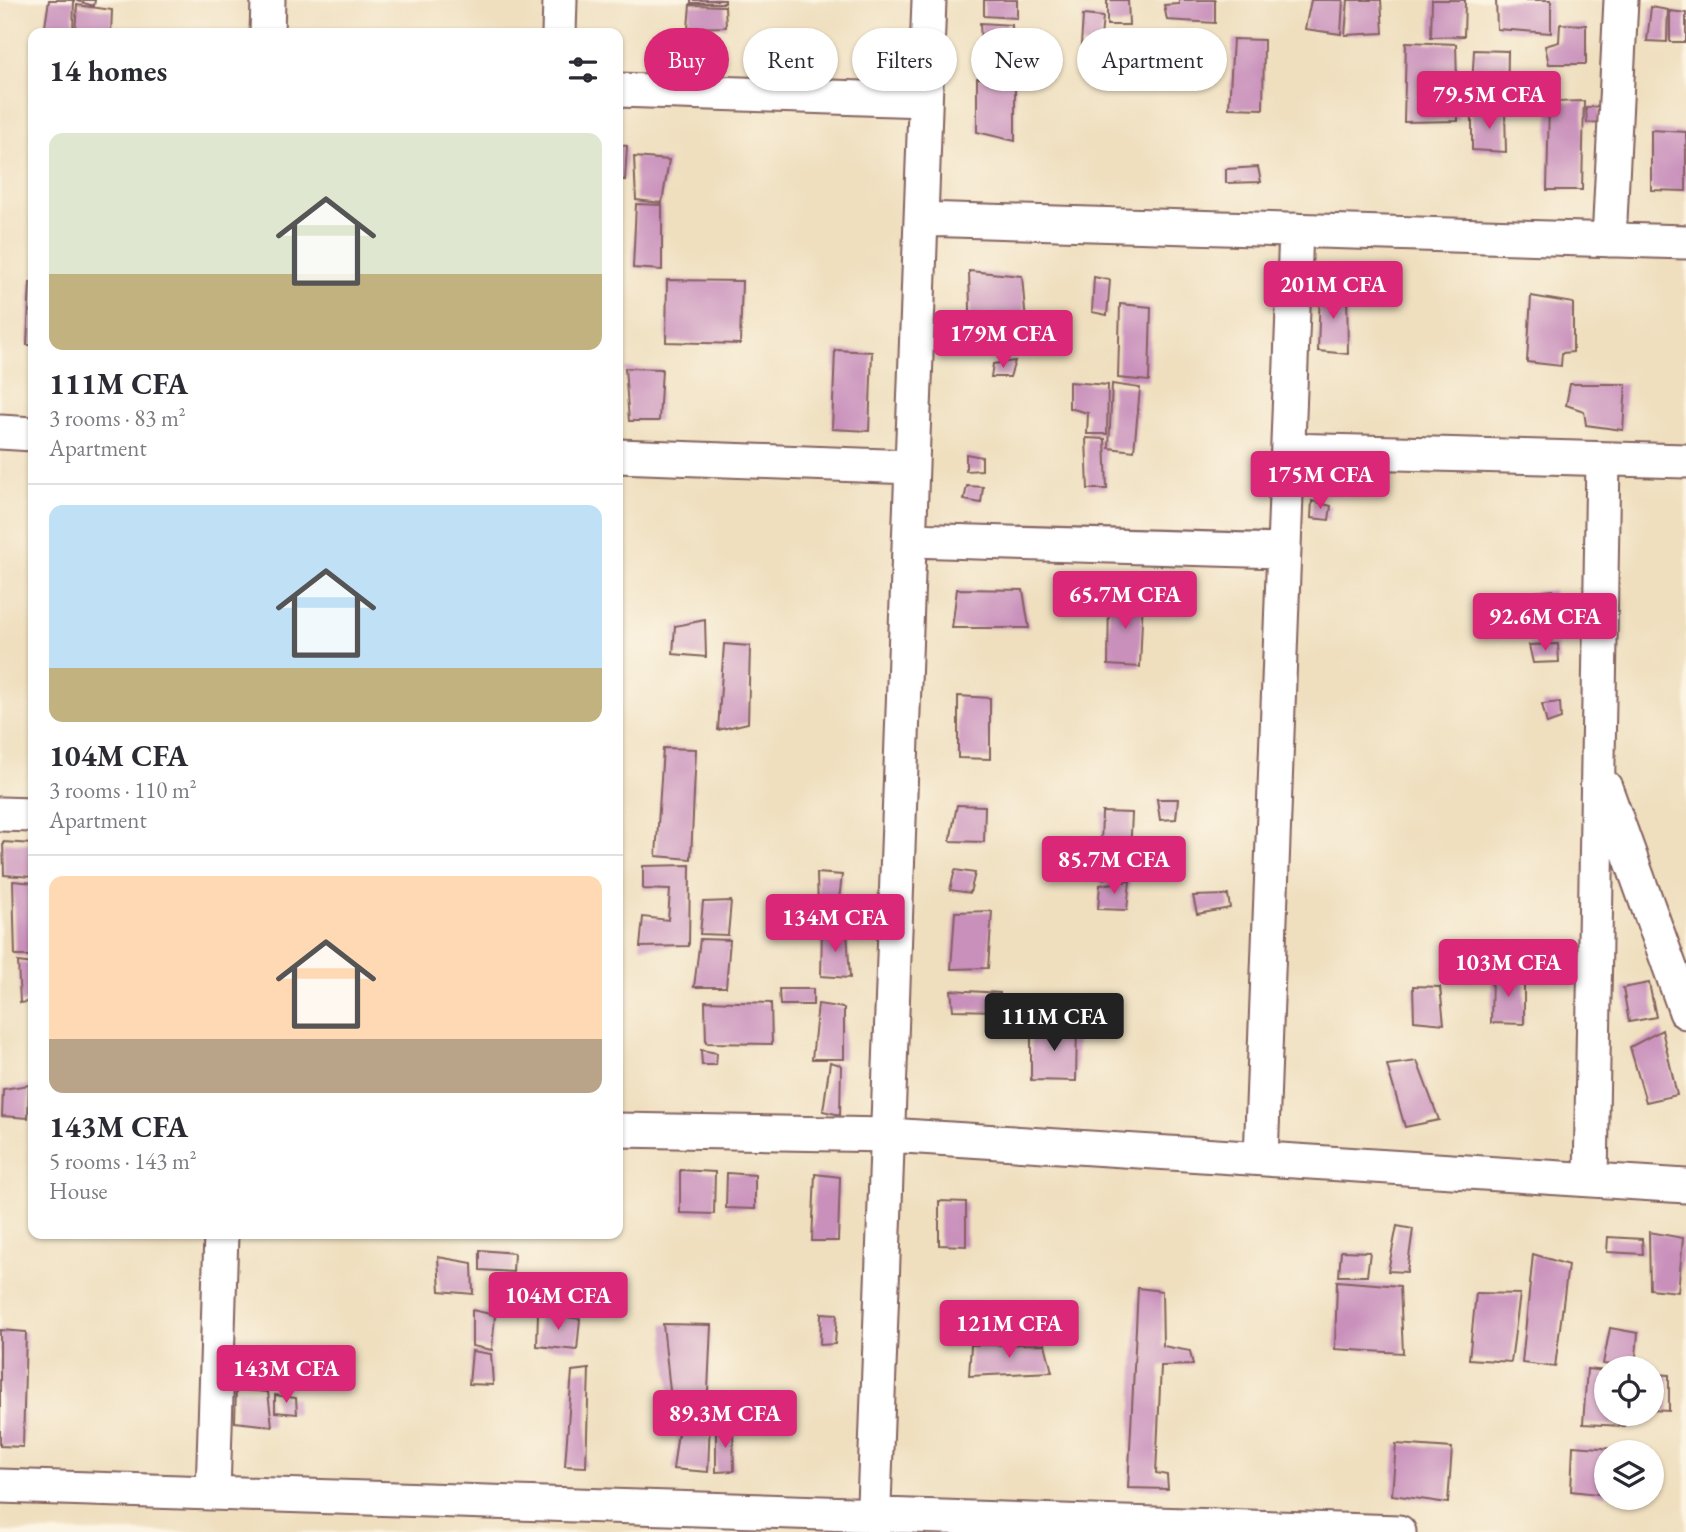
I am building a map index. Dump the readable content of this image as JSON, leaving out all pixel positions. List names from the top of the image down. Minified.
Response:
{"page":{"chip":["Buy","Rent","Filters","New","Apartment"],"heading":"14 homes","price":["79.5M CFA","201M CFA","179M CFA","175M CFA","65.7M CFA","92.6M CFA","85.7M CFA","134M CFA","103M CFA","111M CFA","104M CFA","121M CFA","143M CFA","89.3M CFA"],"list":[{"name":"111M CFA","note":"3 rooms · 83 m² · Apartment"},{"name":"104M CFA","note":"3 rooms · 110 m² · Apartment"},{"name":"143M CFA","note":"5 rooms · 143 m² · House"}]}}
